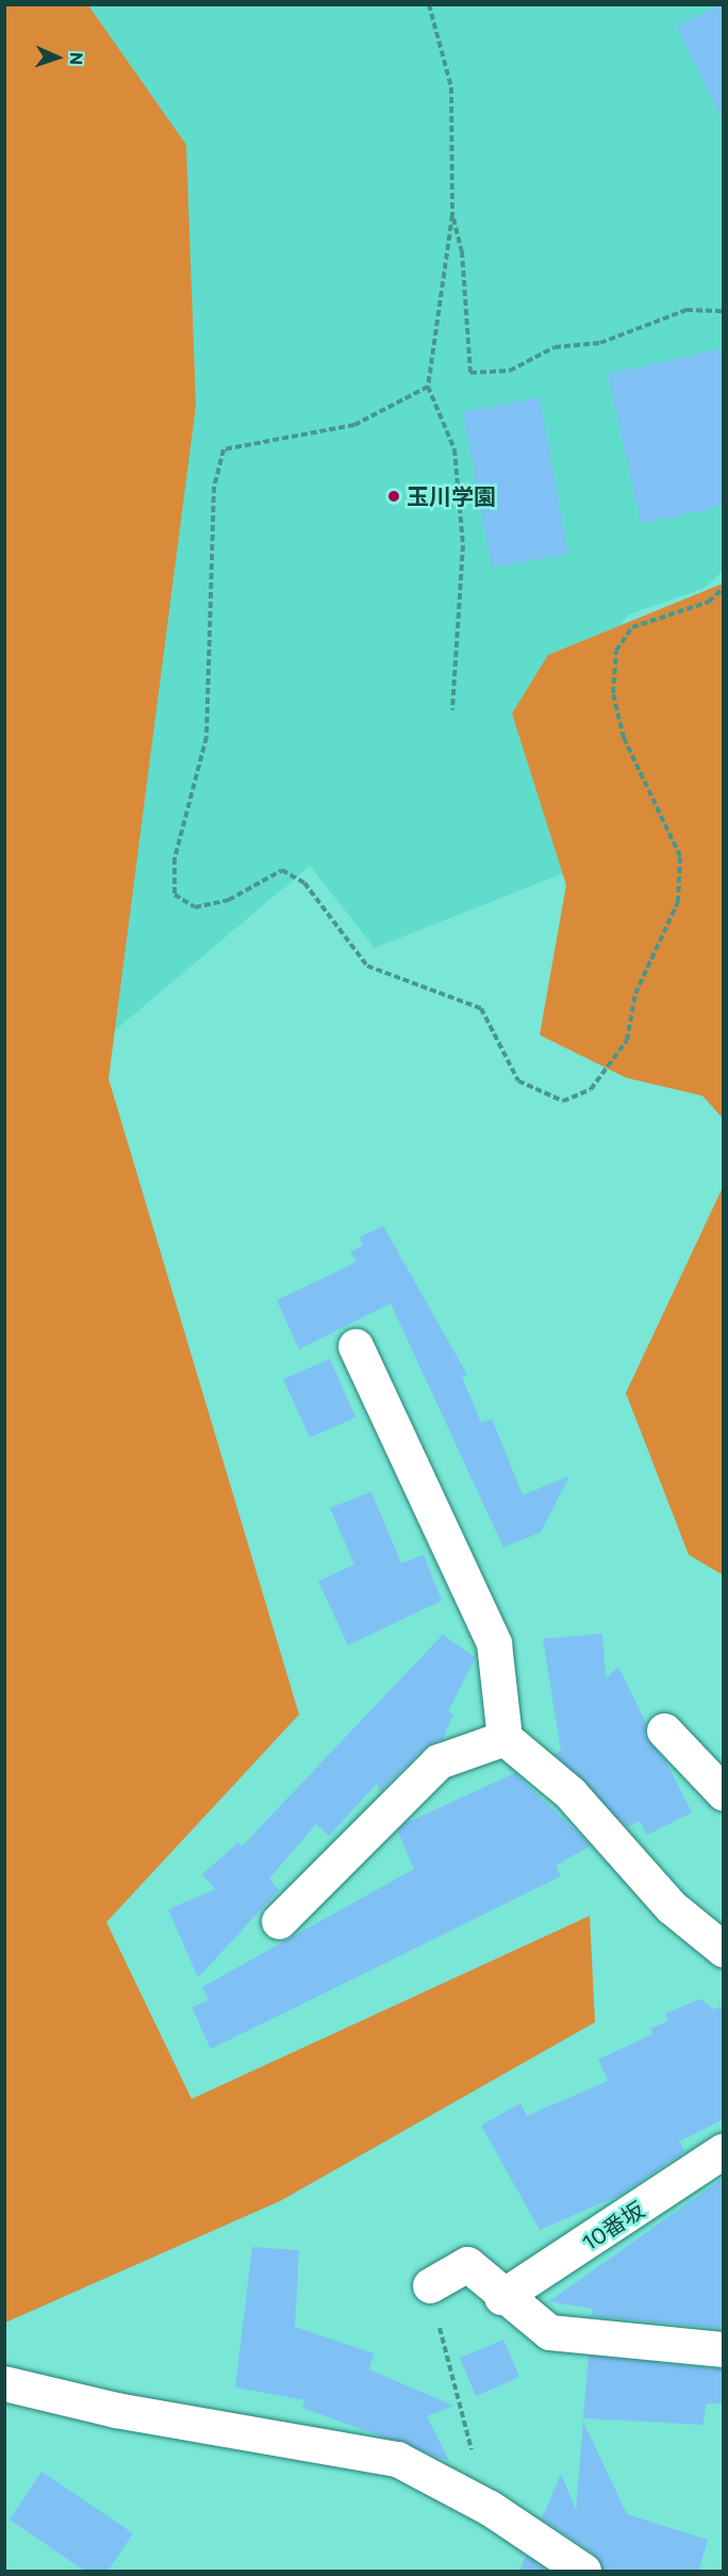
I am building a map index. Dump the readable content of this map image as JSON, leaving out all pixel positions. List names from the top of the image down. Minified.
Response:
{"streets":{"street":["10番坂"]},"places":["玉川学園"],"north":"right"}
